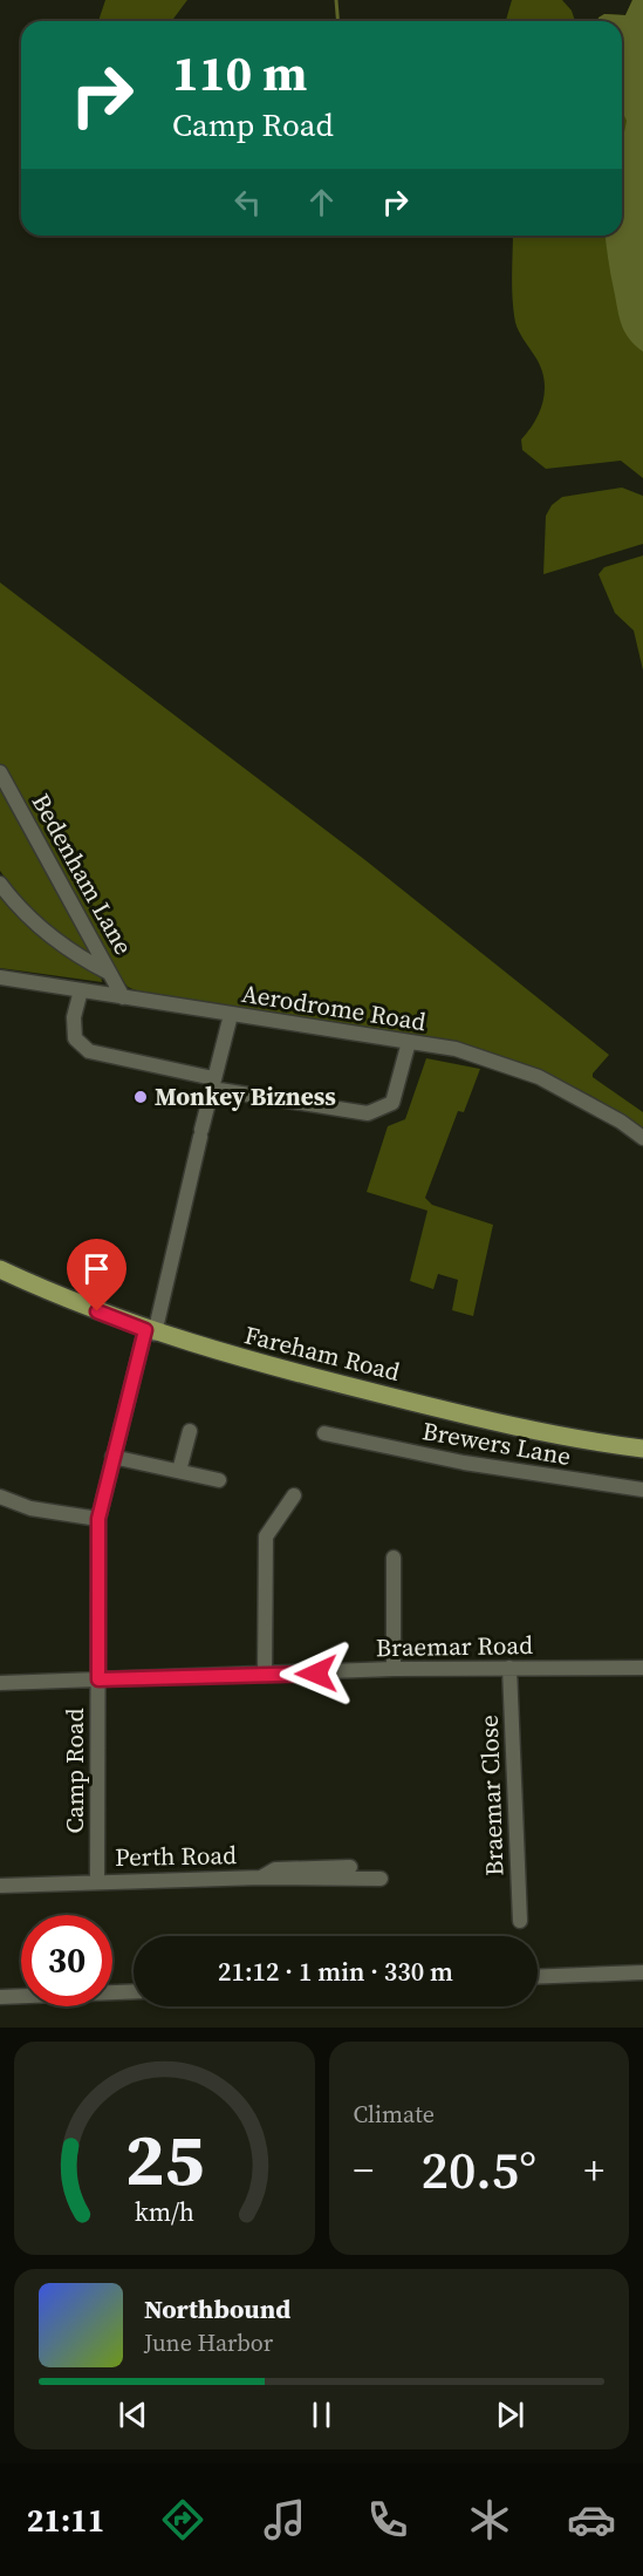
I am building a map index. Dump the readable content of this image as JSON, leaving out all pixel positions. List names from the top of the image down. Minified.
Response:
{"streets":{"main road":["Fareham Road"],"street":["Bedenham Lane","Aerodrome Road","Brewers Lane","Braemar Road","Camp Road","Braemar Close","Perth Road"]},"crossings":[["Bedenham Lane","Aerodrome Road"],["Fareham Road","Camp Road"],["Braemar Road","Camp Road"],["Braemar Road","Braemar Close"],["Camp Road","Perth Road"]],"places":["Monkey Bizness"],"page":{"turn":["110 m","Camp Road"],"limit":"30","trip":"21:12 · 1 min · 330 m","tile":"Climate","heat":["−","20.5°","+"],"song":["Northbound","June Harbor"],"tabs":"21:11","gauge":["25","km/h"]}}
